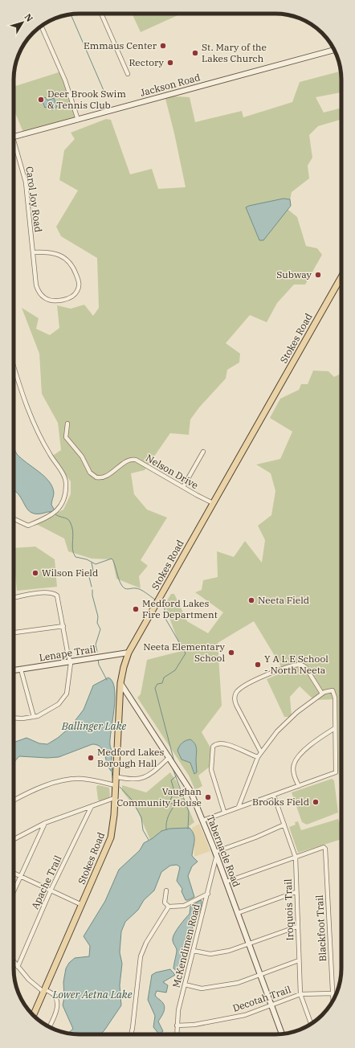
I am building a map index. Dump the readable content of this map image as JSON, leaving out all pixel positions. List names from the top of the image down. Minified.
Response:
{"streets":{"main road":["Stokes Road"],"street":["Jackson Road","Carol Joy Road","Nelson Drive","Lenape Trail","Tabernacle Road","Apache Trail","Iroquois Trail","Blackfoot Trail","McKendimen Road","Decotah Trail"]},"crossings":[["Stokes Road","Nelson Drive"],["Stokes Road","Lenape Trail"],["Stokes Road","Tabernacle Road"],["Tabernacle Road","McKendimen Road"],["Tabernacle Road","Decotah Trail"],["Iroquois Trail","Blackfoot Trail"],["Iroquois Trail","Decotah Trail"],["Blackfoot Trail","Decotah Trail"],["McKendimen Road","Decotah Trail"]],"water":["Ballinger Lake","Lower Aetna Lake"],"places":["Emmaus Center","St. Mary of the Lakes Church","Rectory","Deer Brook Swim & Tennis Club","Subway","Wilson Field","Neeta Field","Medford Lakes Fire Department","Neeta Elementary School","Y A L E School - North Neeta","Medford Lakes Borough Hall","Vaughan Community House","Brooks Field"],"north":"top right"}
